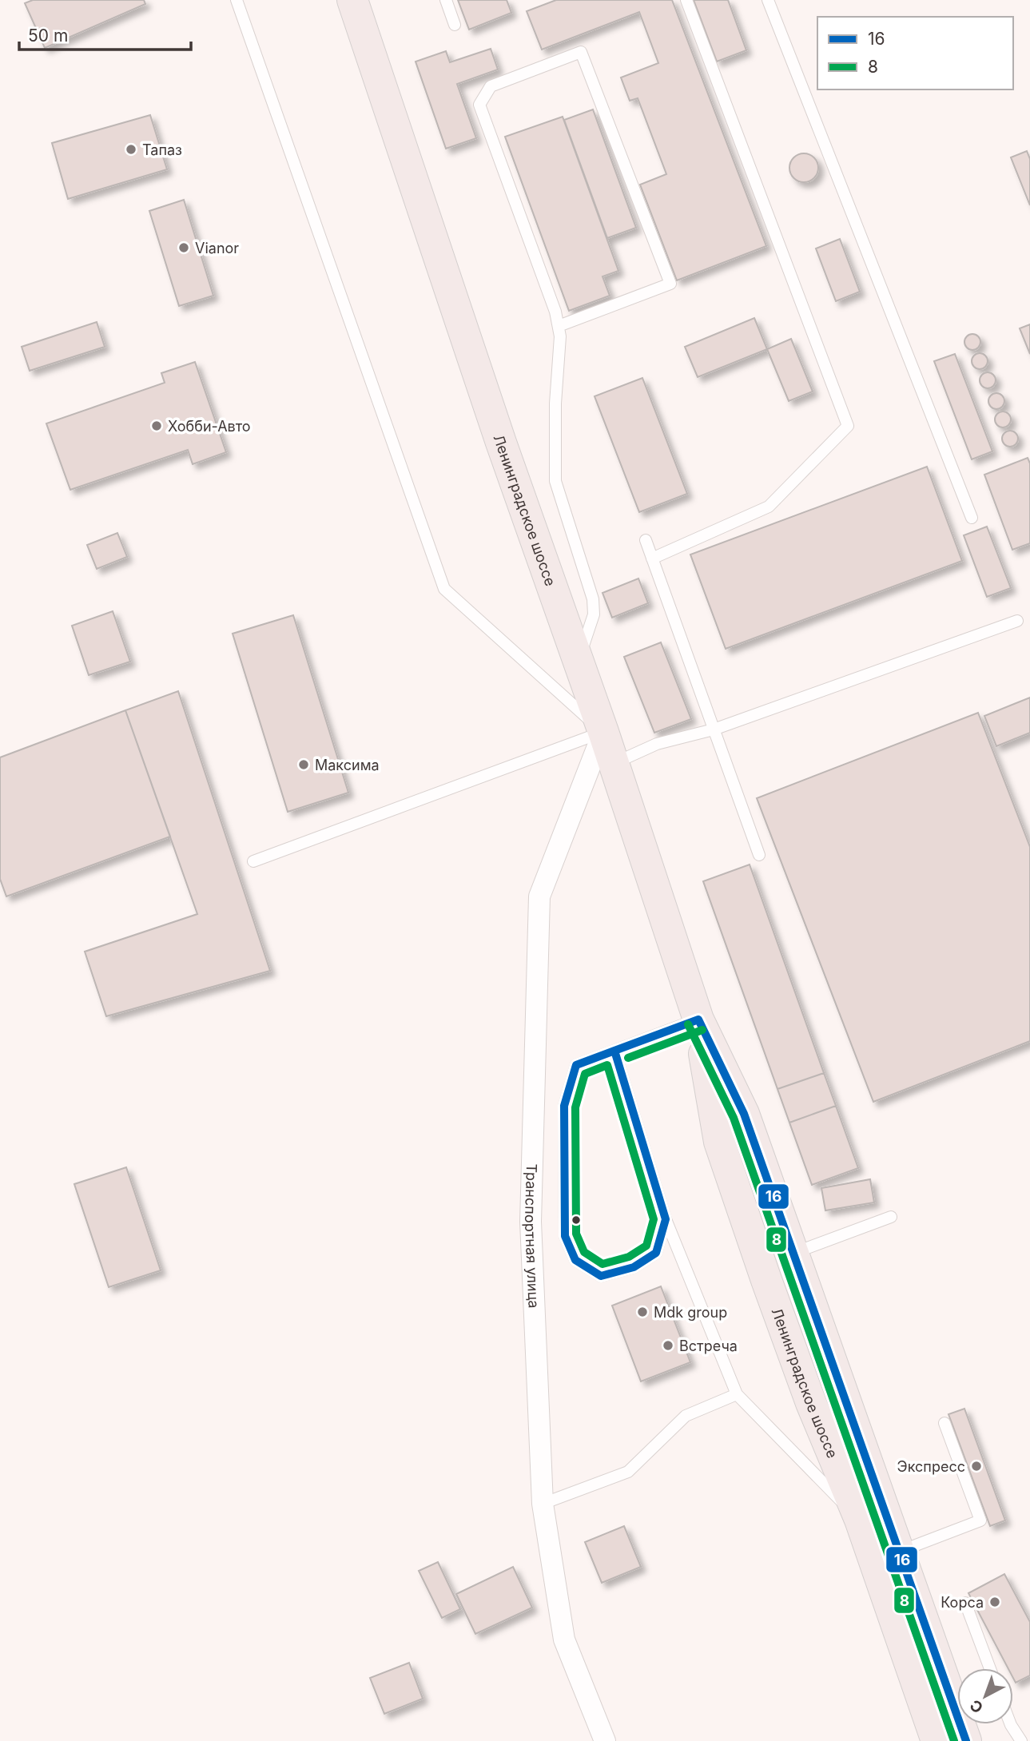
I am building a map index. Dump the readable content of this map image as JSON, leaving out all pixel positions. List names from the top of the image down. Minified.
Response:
{"streets":{"main road":["Ленинградское шоссе"],"street":["Транспортная улица"]},"crossings":[["Ленинградское шоссе","Транспортная улица"]],"places":["Тапаз","Vianor","Хобби-Авто","Максима","Mdk group","Встреча","Экспресс","Корса"],"lines":["transit line 16","transit line 8"],"legend":["16","8"],"scale_bar":"50 m","north":"bottom left"}
